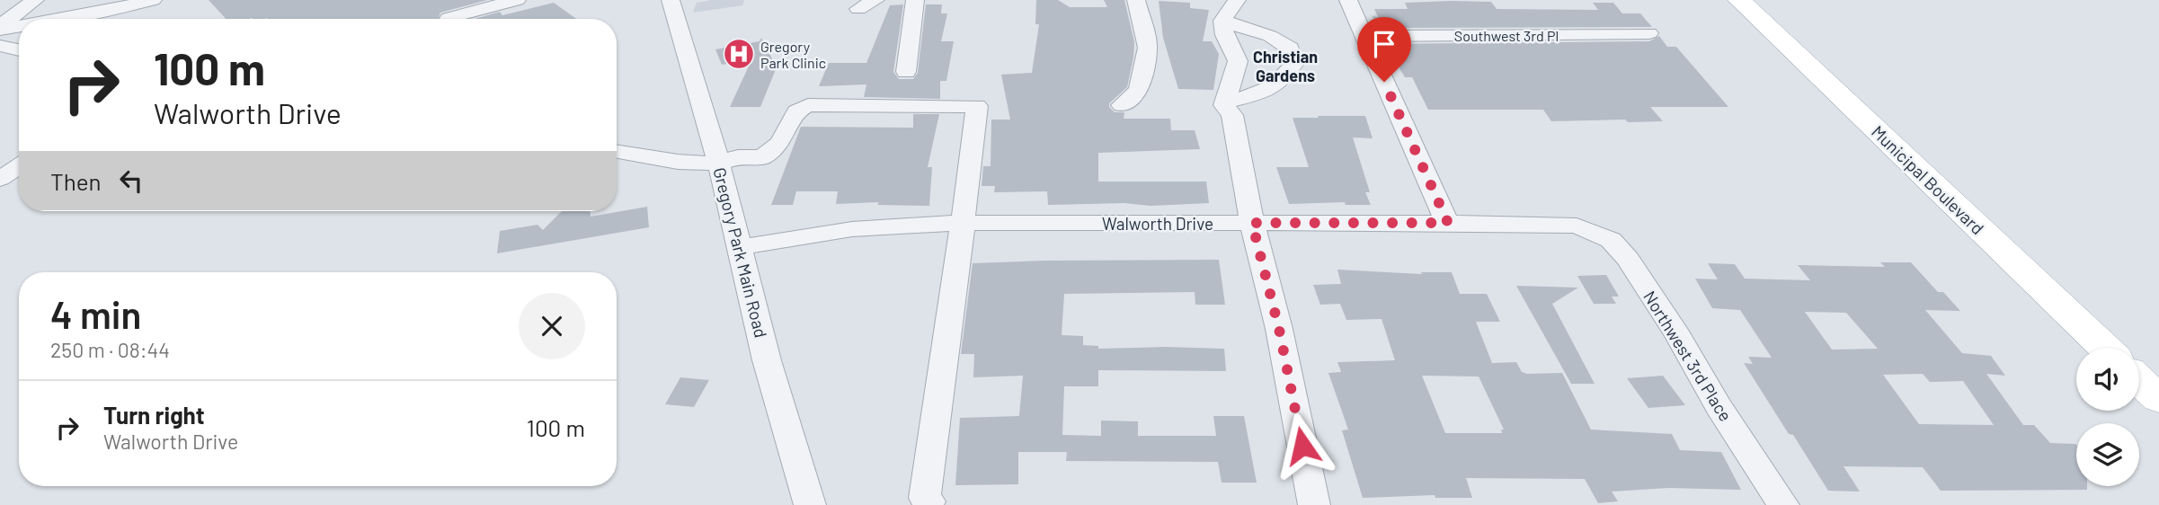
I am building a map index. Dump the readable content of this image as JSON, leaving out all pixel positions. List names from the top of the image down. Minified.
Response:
{"streets":{"main road":["Municipal Boulevard"],"street":["Southwest 3rd Pl","Walworth Drive","Gregory Park Main Road","Northwest 3rd Place"]},"crossings":[["Walworth Drive","Gregory Park Main Road"],["Walworth Drive","Northwest 3rd Place"]],"districts":["Christian Gardens"],"places":{"hospital":["Gregory Park Clinic"]},"page":{"turn":["100 m","Walworth Drive"],"then":"Then","heading":["4 min","250 m · 08:44"],"list":[{"name":"Turn right","note":"Walworth Drive","value":"100 m"}]}}
